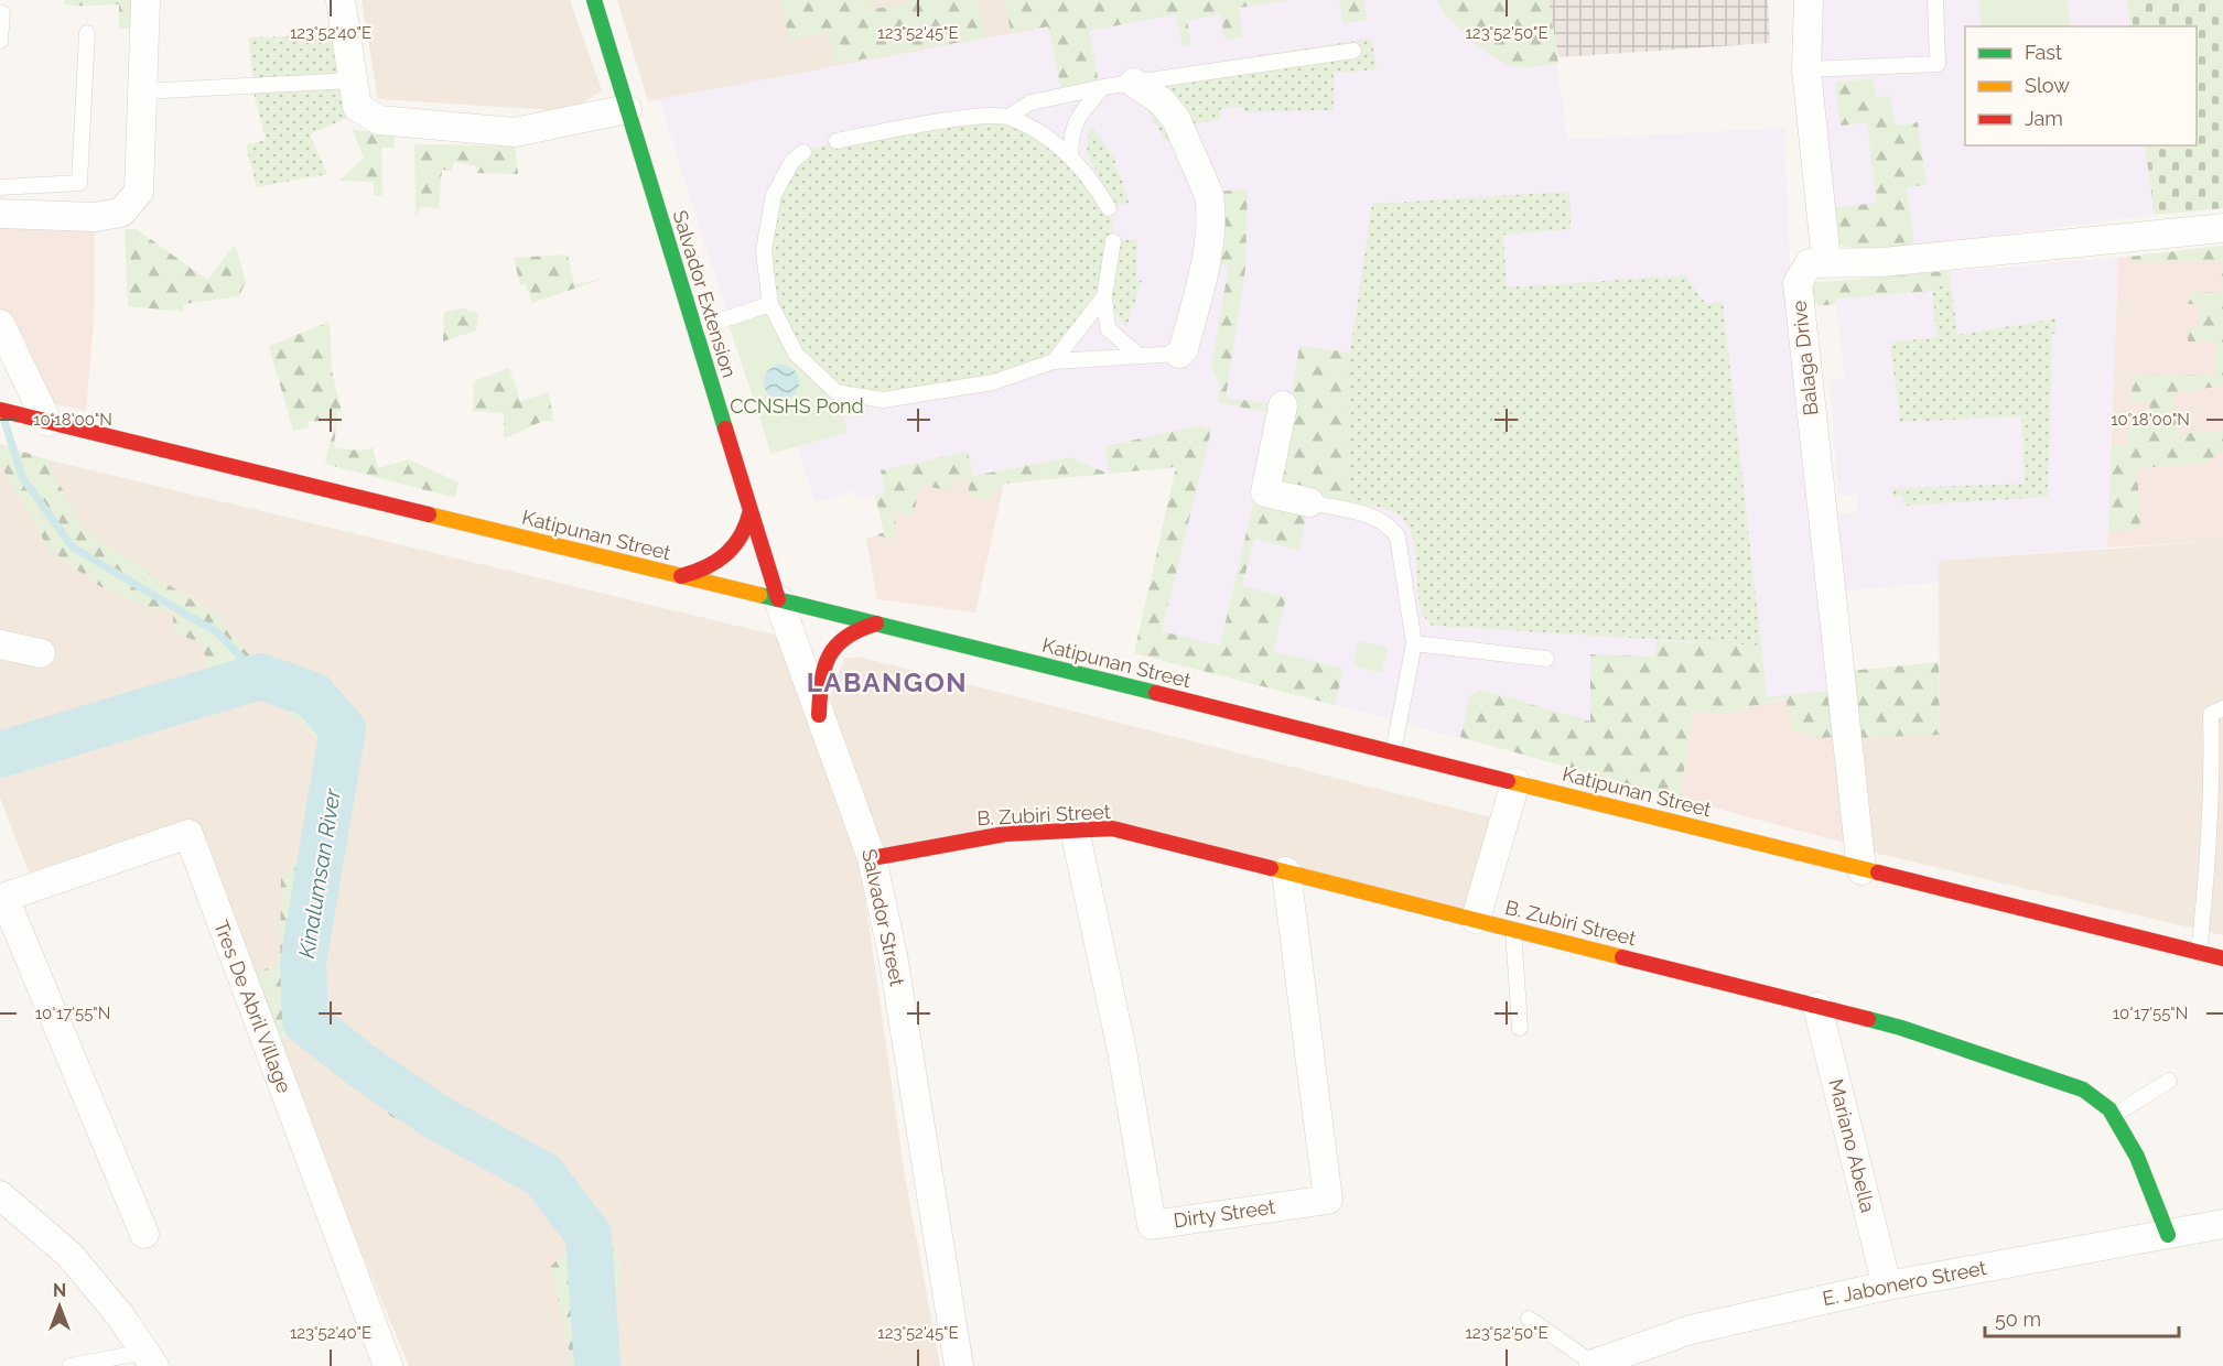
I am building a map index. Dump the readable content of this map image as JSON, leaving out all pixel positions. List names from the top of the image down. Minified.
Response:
{"streets":{"main road":["Salvador Extension","Katipunan Street","B. Zubiri Street"],"street":["Balaga Drive","Salvador Street","Tres De Abril Village","Mariano Abella","Dirty Street","E. Jabonero Street"]},"crossings":[["Salvador Extension","Katipunan Street"],["Salvador Extension","Salvador Street"],["Balaga Drive","Katipunan Street"],["Katipunan Street","Salvador Street"],["B. Zubiri Street","Salvador Street"],["B. Zubiri Street","Mariano Abella"],["B. Zubiri Street","Dirty Street"],["B. Zubiri Street","E. Jabonero Street"],["Mariano Abella","E. Jabonero Street"]],"districts":["LABANGON"],"water":["Kinalumsan River"],"parks":["CCNSHS Pond"],"legend":["Fast","Slow","Jam"],"scale_bar":"50 m","north":"top","coordinates":["123°52'40\"E","123°52'45\"E","123°52'50\"E","10°18'00\"N","10°17'55\"N"]}
